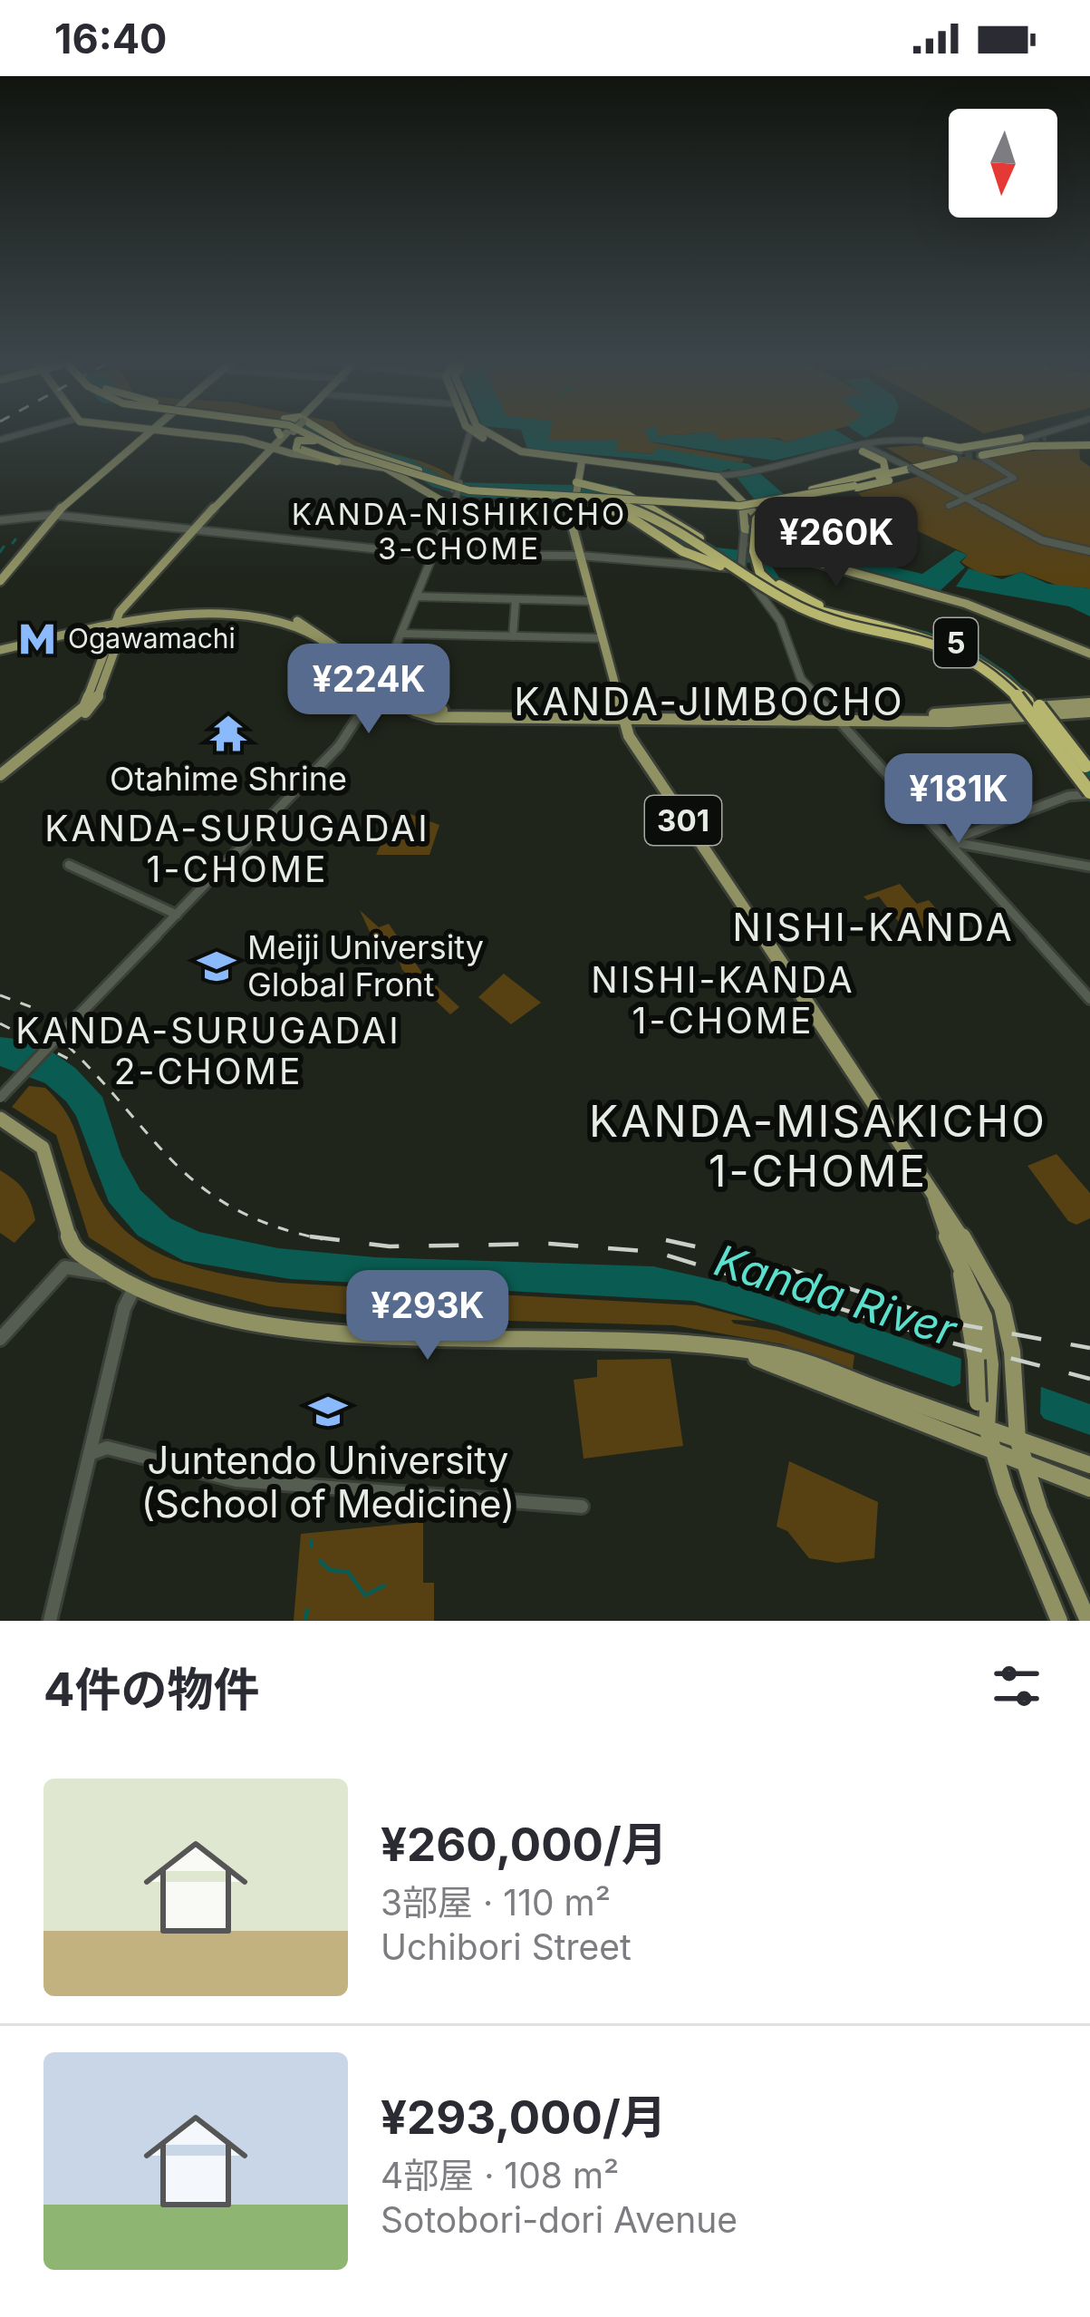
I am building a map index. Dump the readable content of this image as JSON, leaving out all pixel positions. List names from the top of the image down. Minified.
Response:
{"streets":{"highway":["5"],"main road":["301"]},"districts":["KANDA-NISHIKICHO 3-CHOME","KANDA-JIMBOCHO","KANDA-SURUGADAI 1-CHOME","NISHI-KANDA","NISHI-KANDA 1-CHOME","KANDA-SURUGADAI 2-CHOME","KANDA-MISAKICHO 1-CHOME"],"water":["Kanda River"],"places":{"metro station":["Ogawamachi"],"temple":["Otahime Shrine"],"school or university":["Meiji University Global Front","Juntendo University (School of Medicine)"]},"north":"bottom","page":{"status":"16:40","price":["¥260K","¥224K","¥181K","¥293K"],"heading":"4件の物件","list":[{"name":"¥260,000/月","note":"3部屋 · 110 m² · Uchibori Street"},{"name":"¥293,000/月","note":"4部屋 · 108 m² · Sotobori-dori Avenue"}]}}
